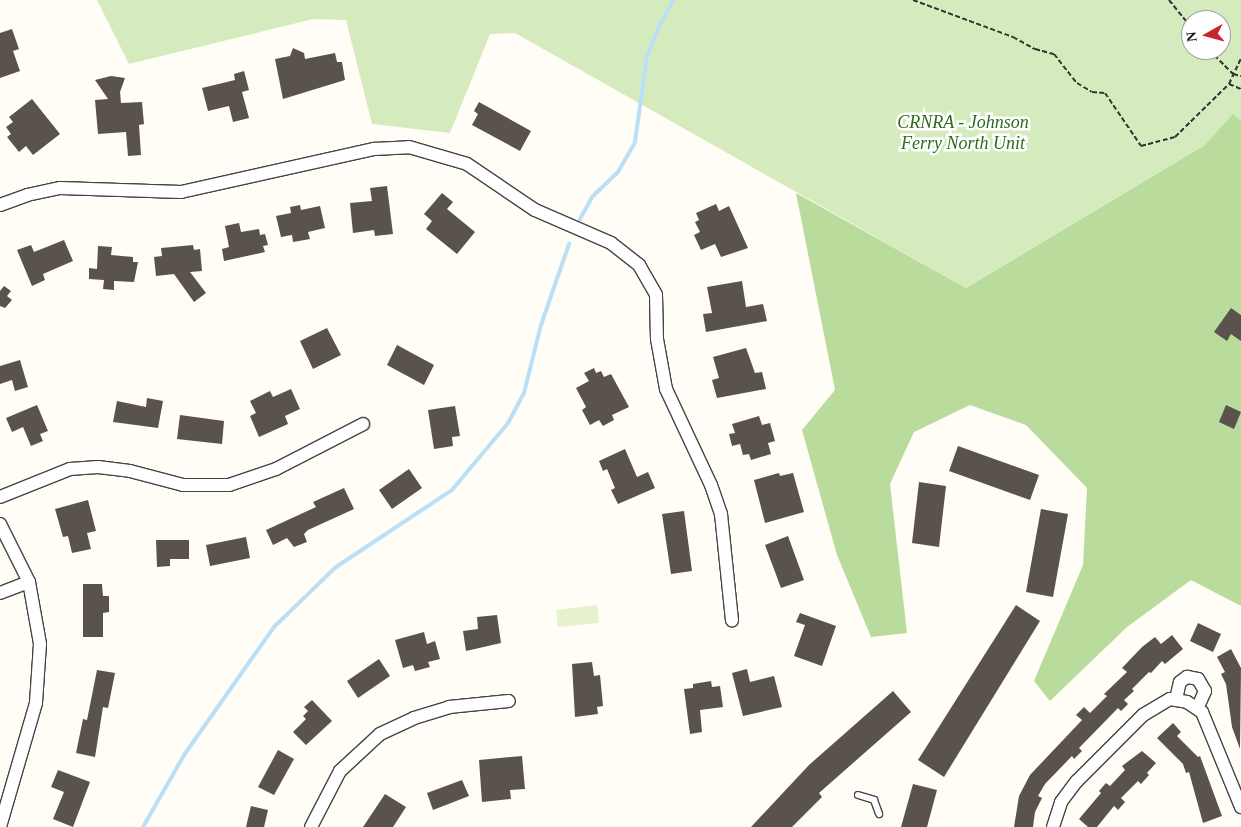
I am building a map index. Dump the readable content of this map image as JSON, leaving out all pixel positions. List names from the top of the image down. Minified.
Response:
{"parks":["CRNRA - Johnson Ferry North Unit"],"north":"left"}
